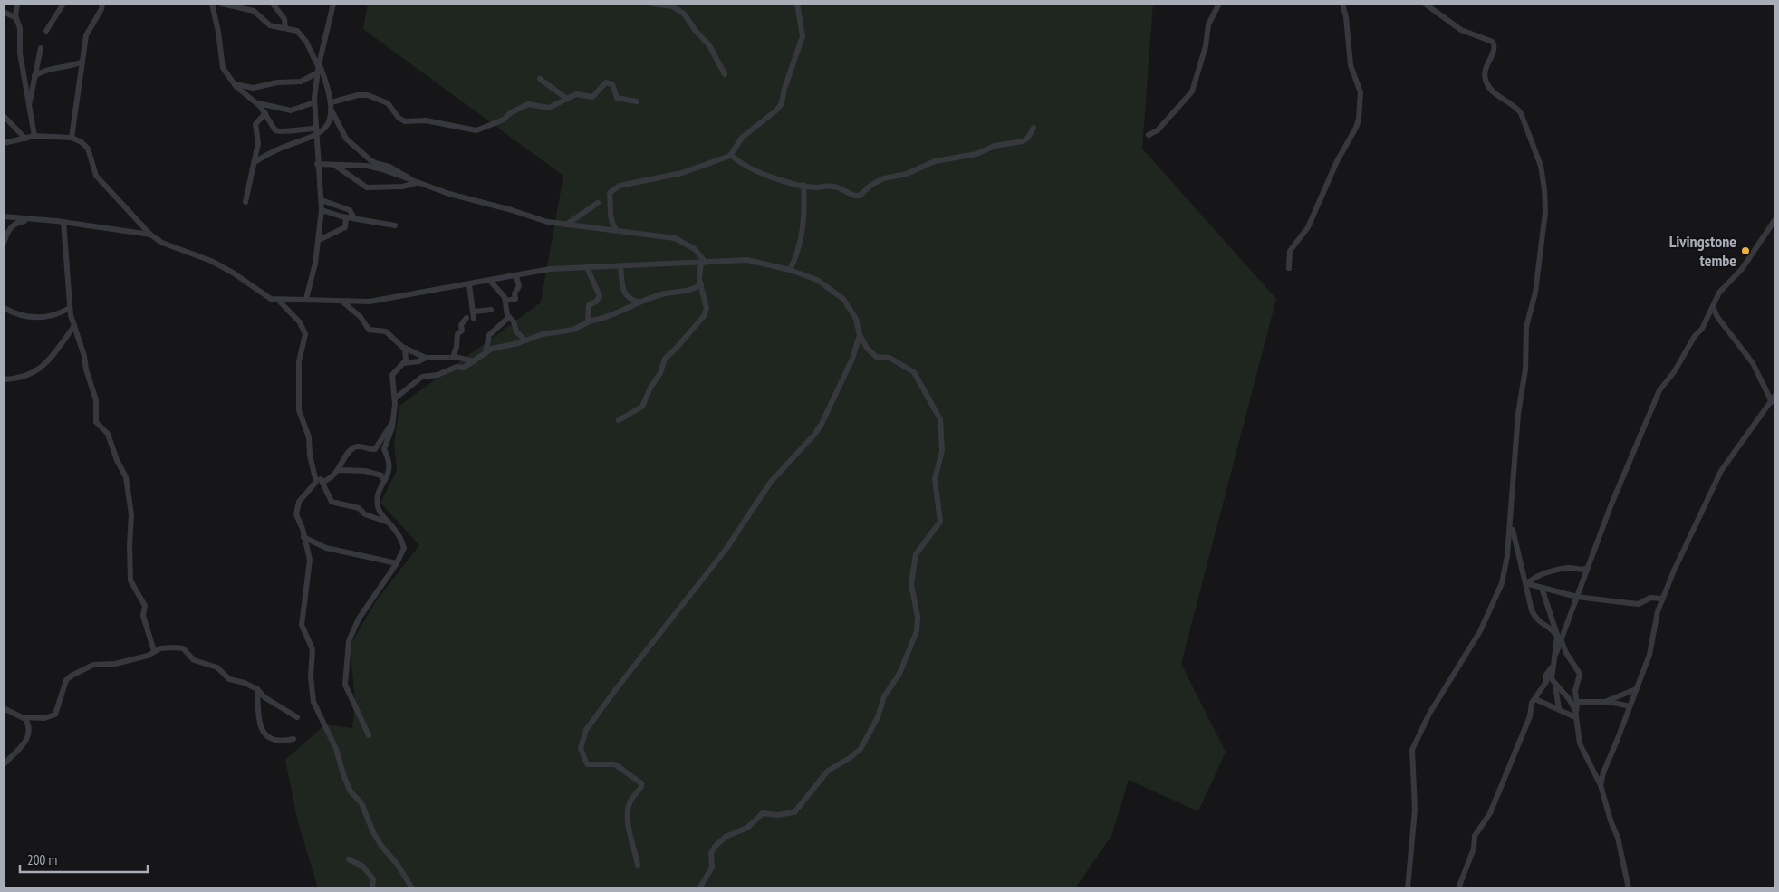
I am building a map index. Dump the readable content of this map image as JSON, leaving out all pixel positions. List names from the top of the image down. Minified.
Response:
{"places":["Livingstone tembe"],"scale_bar":"200 m"}
